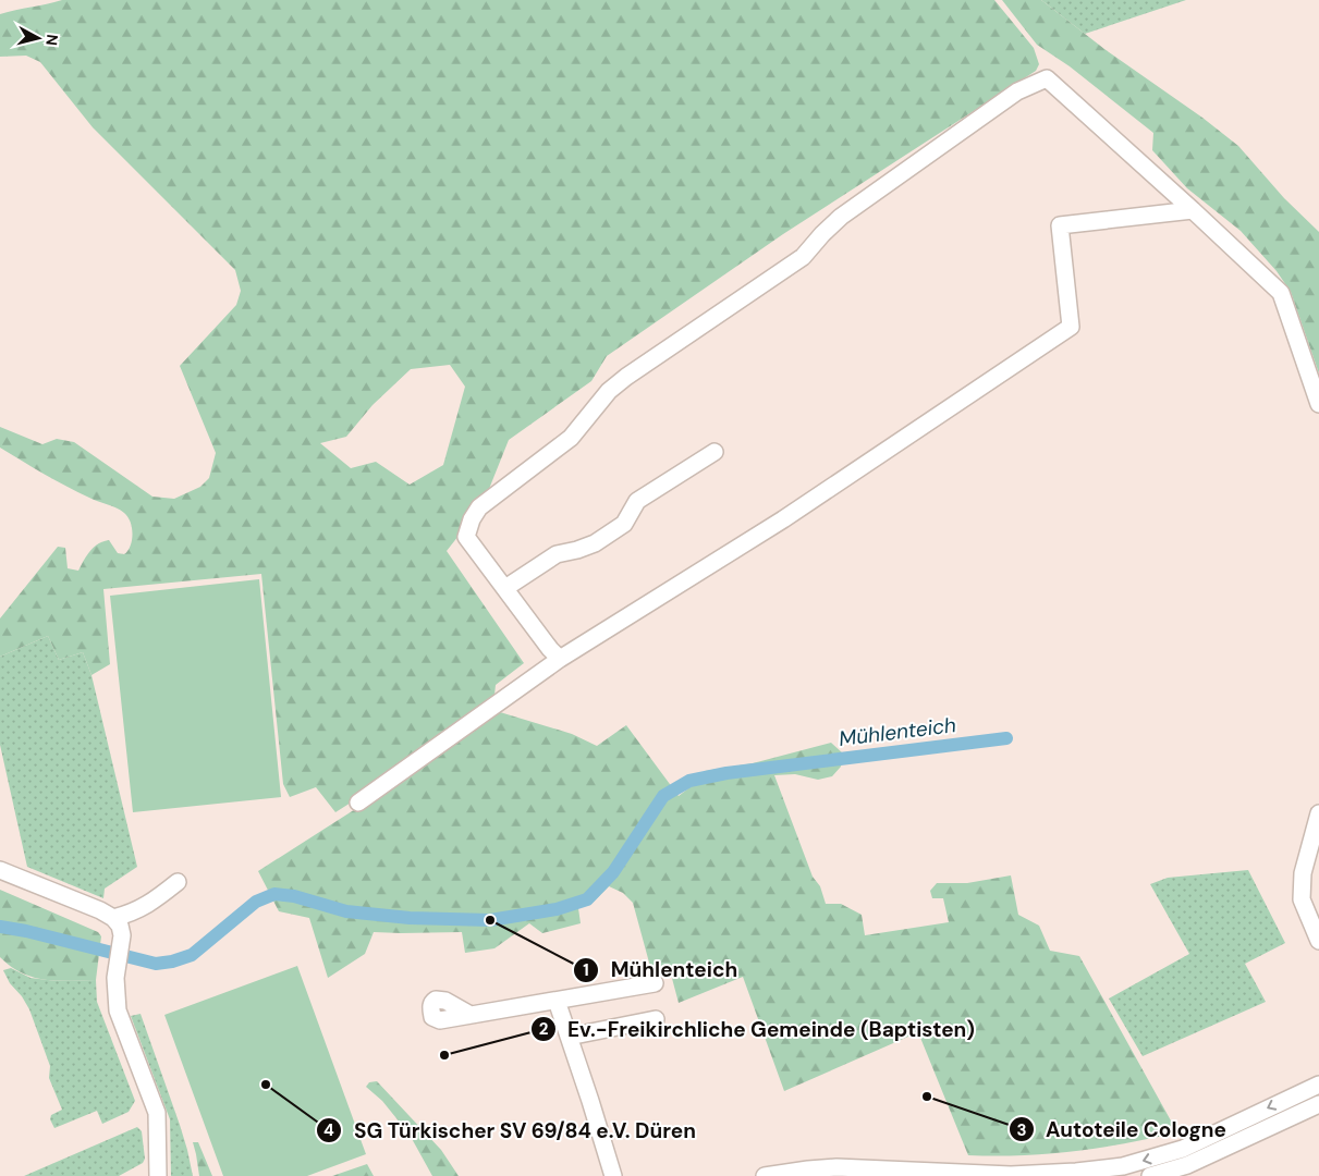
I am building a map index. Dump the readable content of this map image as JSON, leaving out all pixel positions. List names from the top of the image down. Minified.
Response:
{"water":["Mühlenteich"],"places":["Mühlenteich","Ev.-Freikirchliche Gemeinde (Baptisten)","SG Türkischer SV 69/84 e.V. Düren","Autoteile Cologne"],"north":"right"}
